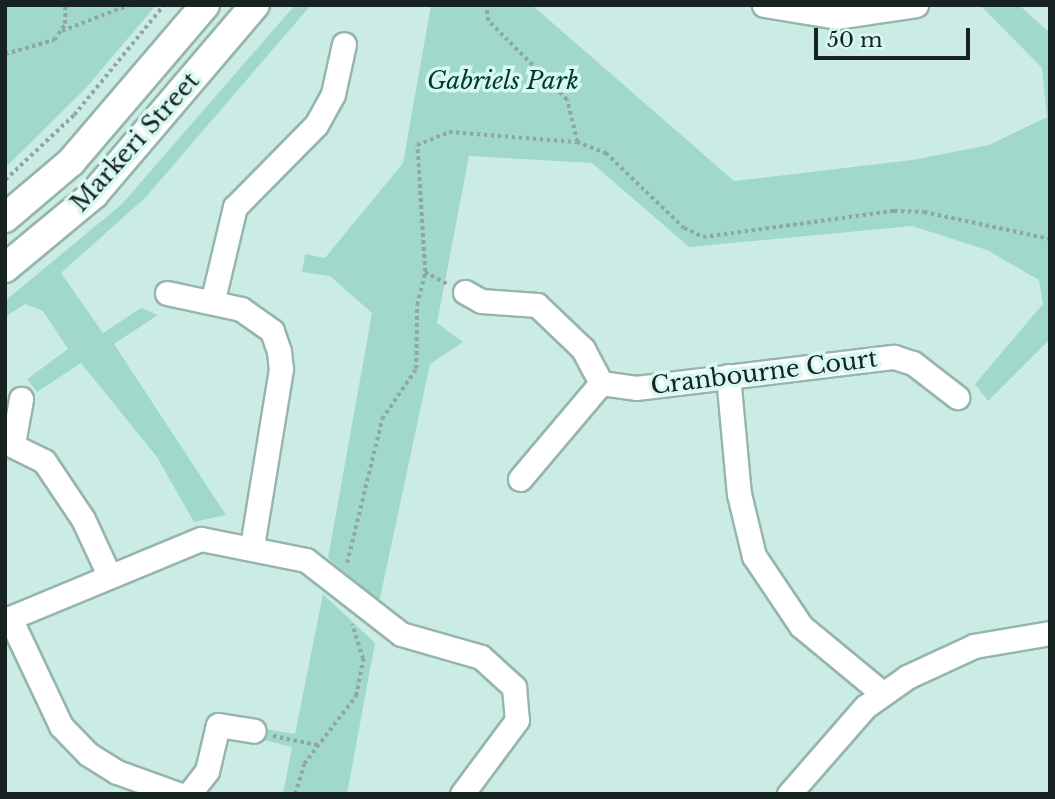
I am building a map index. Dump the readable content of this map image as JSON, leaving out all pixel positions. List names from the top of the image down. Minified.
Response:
{"streets":{"main road":["Markeri Street"],"street":["Cranbourne Court"]},"parks":["Gabriels Park"],"scale_bar":"50 m"}
